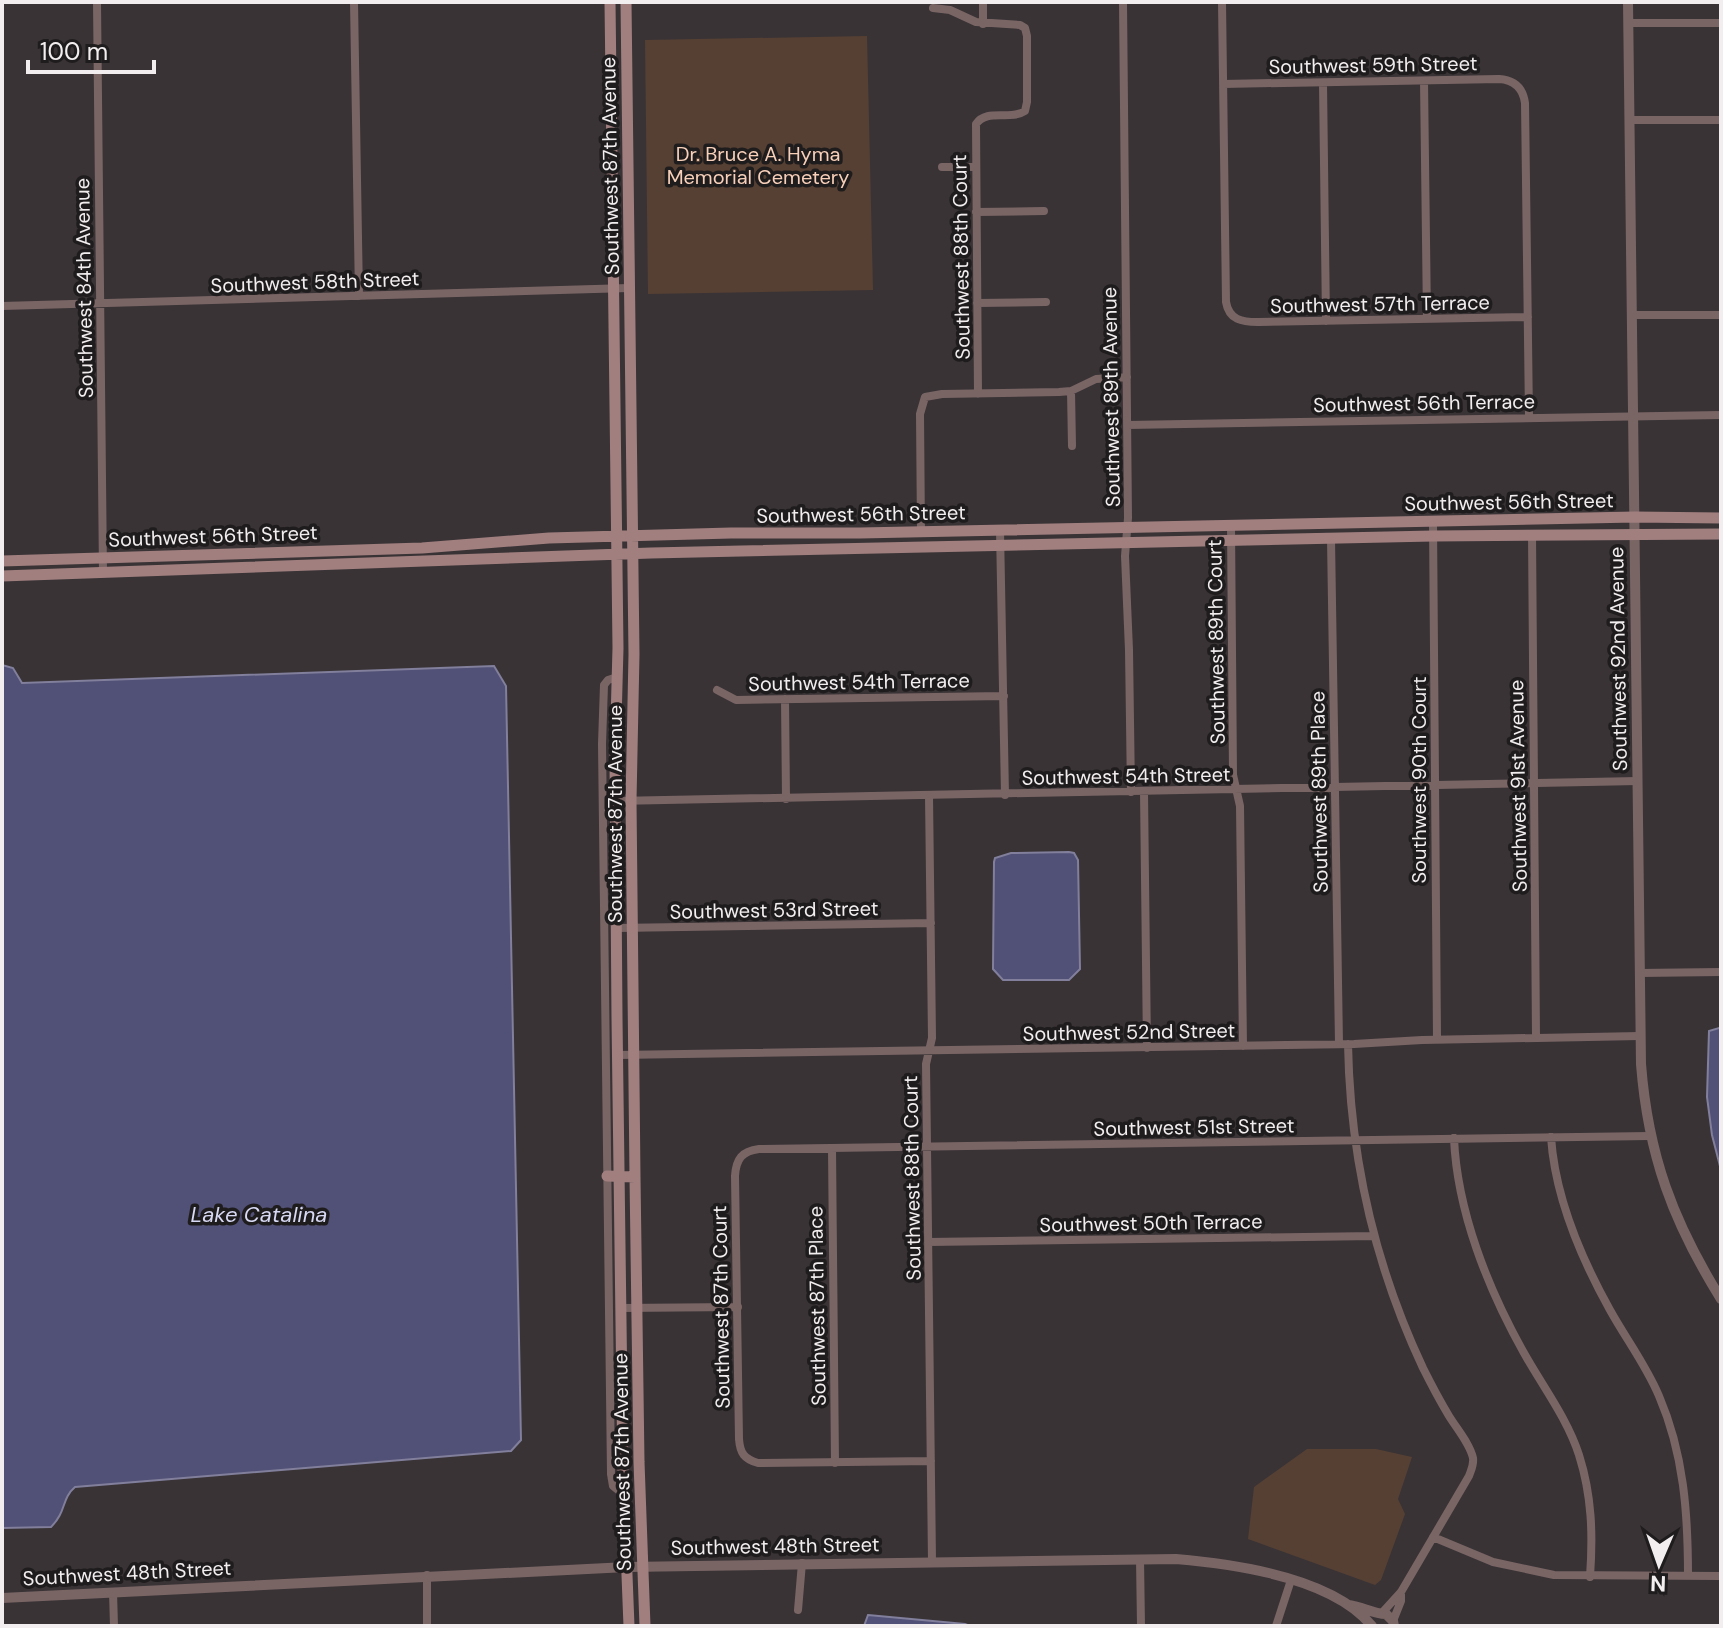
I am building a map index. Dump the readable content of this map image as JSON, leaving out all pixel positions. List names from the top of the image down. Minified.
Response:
{"streets":{"main road":["Southwest 87th Avenue","Southwest 56th Street"],"street":["Southwest 59th Street","Southwest 88th Court","Southwest 58th Street","Southwest 84th Avenue","Southwest 57th Terrace","Southwest 89th Avenue","Southwest 56th Terrace","Southwest 89th Court","Southwest 92nd Avenue","Southwest 54th Terrace","Southwest 54th Street","Southwest 90th Court","Southwest 91st Avenue","Southwest 89th Place","Southwest 53rd Street","Southwest 52nd Street","Southwest 51st Street","Southwest 50th Terrace","Southwest 87th Place","Southwest 87th Court","Southwest 48th Street"]},"crossings":[["Southwest 59th Street","Southwest 57th Terrace"],["Southwest 87th Avenue","Southwest 58th Street"],["Southwest 87th Avenue","Southwest 56th Street"],["Southwest 87th Avenue","Southwest 54th Street"],["Southwest 87th Avenue","Southwest 53rd Street"],["Southwest 87th Avenue","Southwest 52nd Street"],["Southwest 87th Avenue","Southwest 48th Street"],["Southwest 88th Court","Southwest 54th Street"],["Southwest 88th Court","Southwest 53rd Street"],["Southwest 88th Court","Southwest 52nd Street"],["Southwest 88th Court","Southwest 51st Street"],["Southwest 88th Court","Southwest 50th Terrace"],["Southwest 88th Court","Southwest 48th Street"],["Southwest 58th Street","Southwest 84th Avenue"],["Southwest 84th Avenue","Southwest 56th Street"],["Southwest 89th Avenue","Southwest 56th Terrace"],["Southwest 89th Avenue","Southwest 56th Street"],["Southwest 89th Avenue","Southwest 54th Street"],["Southwest 56th Terrace","Southwest 92nd Avenue"],["Southwest 56th Street","Southwest 89th Court"],["Southwest 56th Street","Southwest 92nd Avenue"],["Southwest 56th Street","Southwest 90th Court"],["Southwest 56th Street","Southwest 91st Avenue"],["Southwest 56th Street","Southwest 89th Place"],["Southwest 89th Court","Southwest 54th Street"],["Southwest 89th Court","Southwest 52nd Street"],["Southwest 92nd Avenue","Southwest 54th Street"],["Southwest 92nd Avenue","Southwest 52nd Street"],["Southwest 92nd Avenue","Southwest 51st Street"],["Southwest 54th Street","Southwest 90th Court"],["Southwest 54th Street","Southwest 91st Avenue"],["Southwest 54th Street","Southwest 89th Place"],["Southwest 90th Court","Southwest 52nd Street"],["Southwest 91st Avenue","Southwest 52nd Street"],["Southwest 89th Place","Southwest 52nd Street"],["Southwest 89th Place","Southwest 51st Street"],["Southwest 89th Place","Southwest 50th Terrace"],["Southwest 89th Place","Southwest 48th Street"],["Southwest 51st Street","Southwest 87th Place"],["Southwest 51st Street","Southwest 87th Court"],["Southwest 87th Place","Southwest 87th Court"]],"water":["Lake Catalina"],"parks":["Dr. Bruce A. Hyma Memorial Cemetery"],"scale_bar":"100 m","north":"bottom"}
